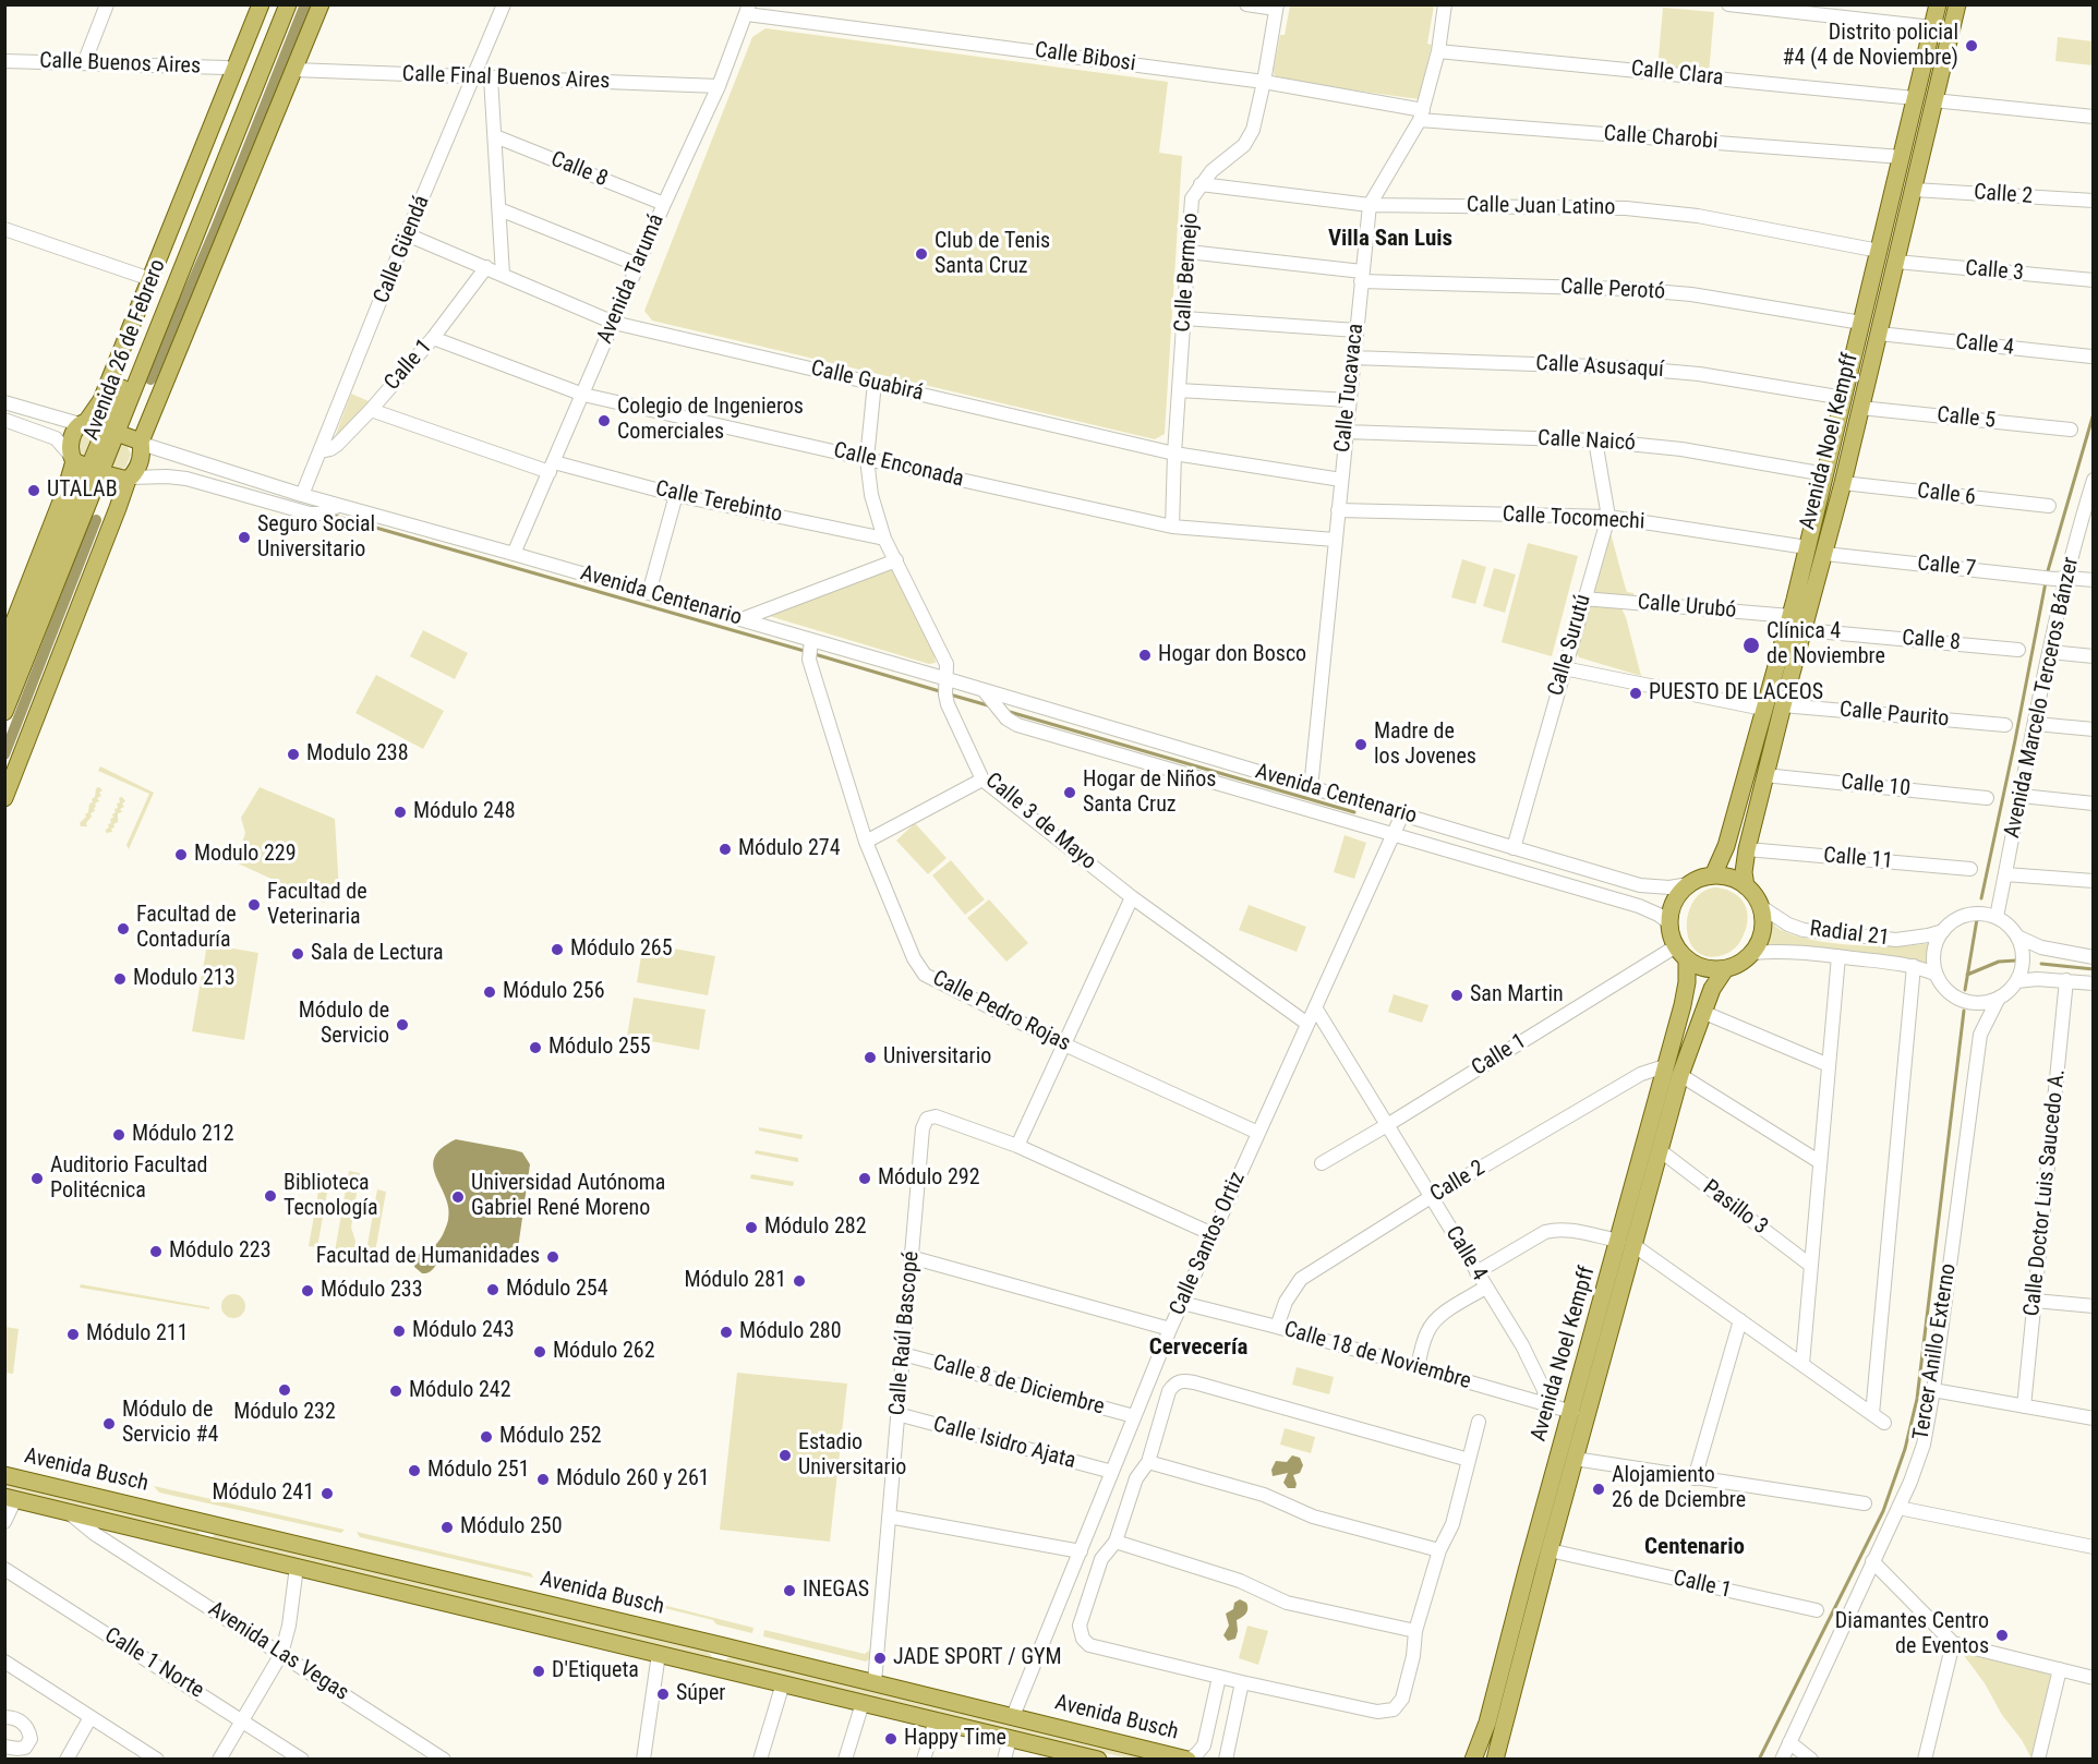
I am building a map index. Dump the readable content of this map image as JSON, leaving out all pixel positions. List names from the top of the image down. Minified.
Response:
{"streets":{"main road":["Avenida 26 de Febrero","Avenida Noel Kempff","Avenida Busch"],"street":["Calle Bibosi","Calle Buenos Aires","Calle Clara","Calle Final Buenos Aires","Calle Charobi","Calle 8","Calle 2","Calle Juan Latino","Calle Güendá","Calle 3","Calle Bermejo","Avenida Tarumá","Calle Perotó","Calle 4","Calle 1","Calle Asusaquí","Calle Guabirá","Calle Tucavaca","Calle 5","Calle Naicó","Calle Enconada","Calle 6","Calle Terebinto","Calle Tocomechi","Calle 7","Avenida Centenario","Calle Urubó","Calle Surutú","Avenida Marcelo Terceros Bánzer","Calle Paurito","Calle 10","Calle 3 de Mayo","Calle 11","Radial 21","Calle Pedro Rojas","Calle Doctor Luis Saucedo A.","Pasillo 3","Calle Santos Ortiz","Calle Raúl Bascopé","Tercer Anillo Externo","Calle 18 de Noviembre","Calle 8 de Diciembre","Calle Isidro Ajata","Avenida Las Vegas","Calle 1 Norte"]},"crossings":[["Calle Bibosi","Calle Charobi"],["Calle Bibosi","Calle Bermejo"],["Calle Bibosi","Avenida Tarumá"],["Calle Bibosi","Calle Tucavaca"],["Calle Buenos Aires","Avenida 26 de Febrero"],["Calle Clara","Calle Tucavaca"],["Calle Clara","Avenida Noel Kempff"],["Calle Final Buenos Aires","Calle Güendá"],["Calle Final Buenos Aires","Avenida Tarumá"],["Calle Charobi","Calle Tucavaca"],["Calle Charobi","Avenida Noel Kempff"],["Calle 8","Avenida Tarumá"],["Calle 8","Avenida Noel Kempff"],["Calle 2","Calle 4"],["Calle 2","Avenida Noel Kempff"],["Calle 2","Calle 18 de Noviembre"],["Calle Juan Latino","Calle Bermejo"],["Calle Juan Latino","Calle Tucavaca"],["Calle Juan Latino","Avenida Noel Kempff"],["Calle Güendá","Calle 1"],["Calle Güendá","Calle Guabirá"],["Calle Güendá","Avenida Centenario"],["Calle 3","Avenida Noel Kempff"],["Calle Bermejo","Calle Perotó"],["Calle Bermejo","Calle Guabirá"],["Calle Bermejo","Calle Enconada"],["Avenida Tarumá","Calle Guabirá"],["Avenida Tarumá","Calle Enconada"],["Avenida Tarumá","Calle Terebinto"],["Avenida Tarumá","Avenida Centenario"],["Calle Perotó","Calle Tucavaca"],["Calle Perotó","Avenida Noel Kempff"],["Calle 4","Calle 1"],["Calle 4","Avenida Noel Kempff"],["Calle 4","Calle Santos Ortiz"],["Calle 4","Calle 18 de Noviembre"],["Calle 1","Calle Guabirá"],["Calle 1","Avenida Noel Kempff"],["Calle 1","Calle Enconada"],["Calle 1","Calle Terebinto"],["Calle 1","Avenida Centenario"],["Calle 1","Radial 21"],["Calle Asusaquí","Calle Tucavaca"],["Calle Asusaquí","Avenida Noel Kempff"],["Calle Guabirá","Calle Tucavaca"],["Calle Guabirá","Calle 3 de Mayo"],["Calle Tucavaca","Calle Naicó"],["Calle Tucavaca","Calle Enconada"],["Calle Tucavaca","Calle Tocomechi"],["Calle Tucavaca","Avenida Centenario"],["Calle 5","Avenida Noel Kempff"],["Calle Naicó","Avenida Noel Kempff"],["Calle Naicó","Calle Surutú"],["Avenida Noel Kempff","Calle 6"],["Avenida Noel Kempff","Calle Tocomechi"],["Avenida Noel Kempff","Calle 7"],["Avenida Noel Kempff","Avenida Centenario"],["Avenida Noel Kempff","Calle Urubó"],["Avenida Noel Kempff","Calle Paurito"],["Avenida Noel Kempff","Calle 10"],["Avenida Noel Kempff","Calle 11"],["Avenida Noel Kempff","Radial 21"],["Avenida Noel Kempff","Pasillo 3"],["Avenida Noel Kempff","Calle 18 de Noviembre"],["Calle Enconada","Calle 3 de Mayo"],["Calle Terebinto","Calle 3 de Mayo"],["Calle Tocomechi","Calle Surutú"],["Calle 7","Avenida Marcelo Terceros Bánzer"],["Avenida Centenario","Calle Surutú"],["Avenida Centenario","Calle 3 de Mayo"],["Avenida Centenario","Radial 21"],["Avenida Centenario","Calle Pedro Rojas"],["Avenida Centenario","Calle Santos Ortiz"],["Calle Urubó","Calle Surutú"],["Avenida Marcelo Terceros Bánzer","Radial 21"],["Avenida Marcelo Terceros Bánzer","Tercer Anillo Externo"],["Calle 3 de Mayo","Calle Santos Ortiz"],["Radial 21","Tercer Anillo Externo"],["Calle Pedro Rojas","Calle Santos Ortiz"],["Calle Santos Ortiz","Calle 18 de Noviembre"],["Calle Santos Ortiz","Calle 8 de Diciembre"],["Calle Santos Ortiz","Calle Isidro Ajata"],["Calle Santos Ortiz","Avenida Busch"],["Calle Raúl Bascopé","Calle 8 de Diciembre"],["Calle Raúl Bascopé","Calle Isidro Ajata"],["Calle Raúl Bascopé","Avenida Busch"],["Avenida Busch","Avenida Las Vegas"]],"districts":["Villa San Luis","Cervecería","Centenario"],"places":["Distrito policial #4 (4 de Noviembre)","Club de Tenis Santa Cruz","Colegio de Ingenieros Comerciales","UTALAB","Seguro Social Universitario","Clínica 4 de Noviembre","Hogar don Bosco","PUESTO DE LACEOS","Madre de los Jovenes","Modulo 238","Hogar de Niños Santa Cruz","Módulo 248","Módulo 274","Modulo 229","Facultad de Veterinaria","Facultad de Contaduría","Módulo 265","Sala de Lectura","Modulo 213","Módulo 256","San Martin","Módulo de Servicio","Módulo 255","Universitario","Módulo 212","Auditorio Facultad Politécnica","Módulo 292","Biblioteca Tecnología","Universidad Autónoma Gabriel René Moreno","Módulo 282","Módulo 223","Facultad de Humanidades","Módulo 281","Módulo 254","Módulo 233","Módulo 243","Módulo 280","Módulo 211","Módulo 262","Módulo 232","Módulo 242","Módulo de Servicio #4","Módulo 252","Estadio Universitario","Módulo 251","Módulo 260 y 261","Alojamiento 26 de Dciembre","Módulo 241","Módulo 250","INEGAS","Diamantes Centro de Eventos","JADE SPORT / GYM","D'Etiqueta","Súper","Happy Time"]}
